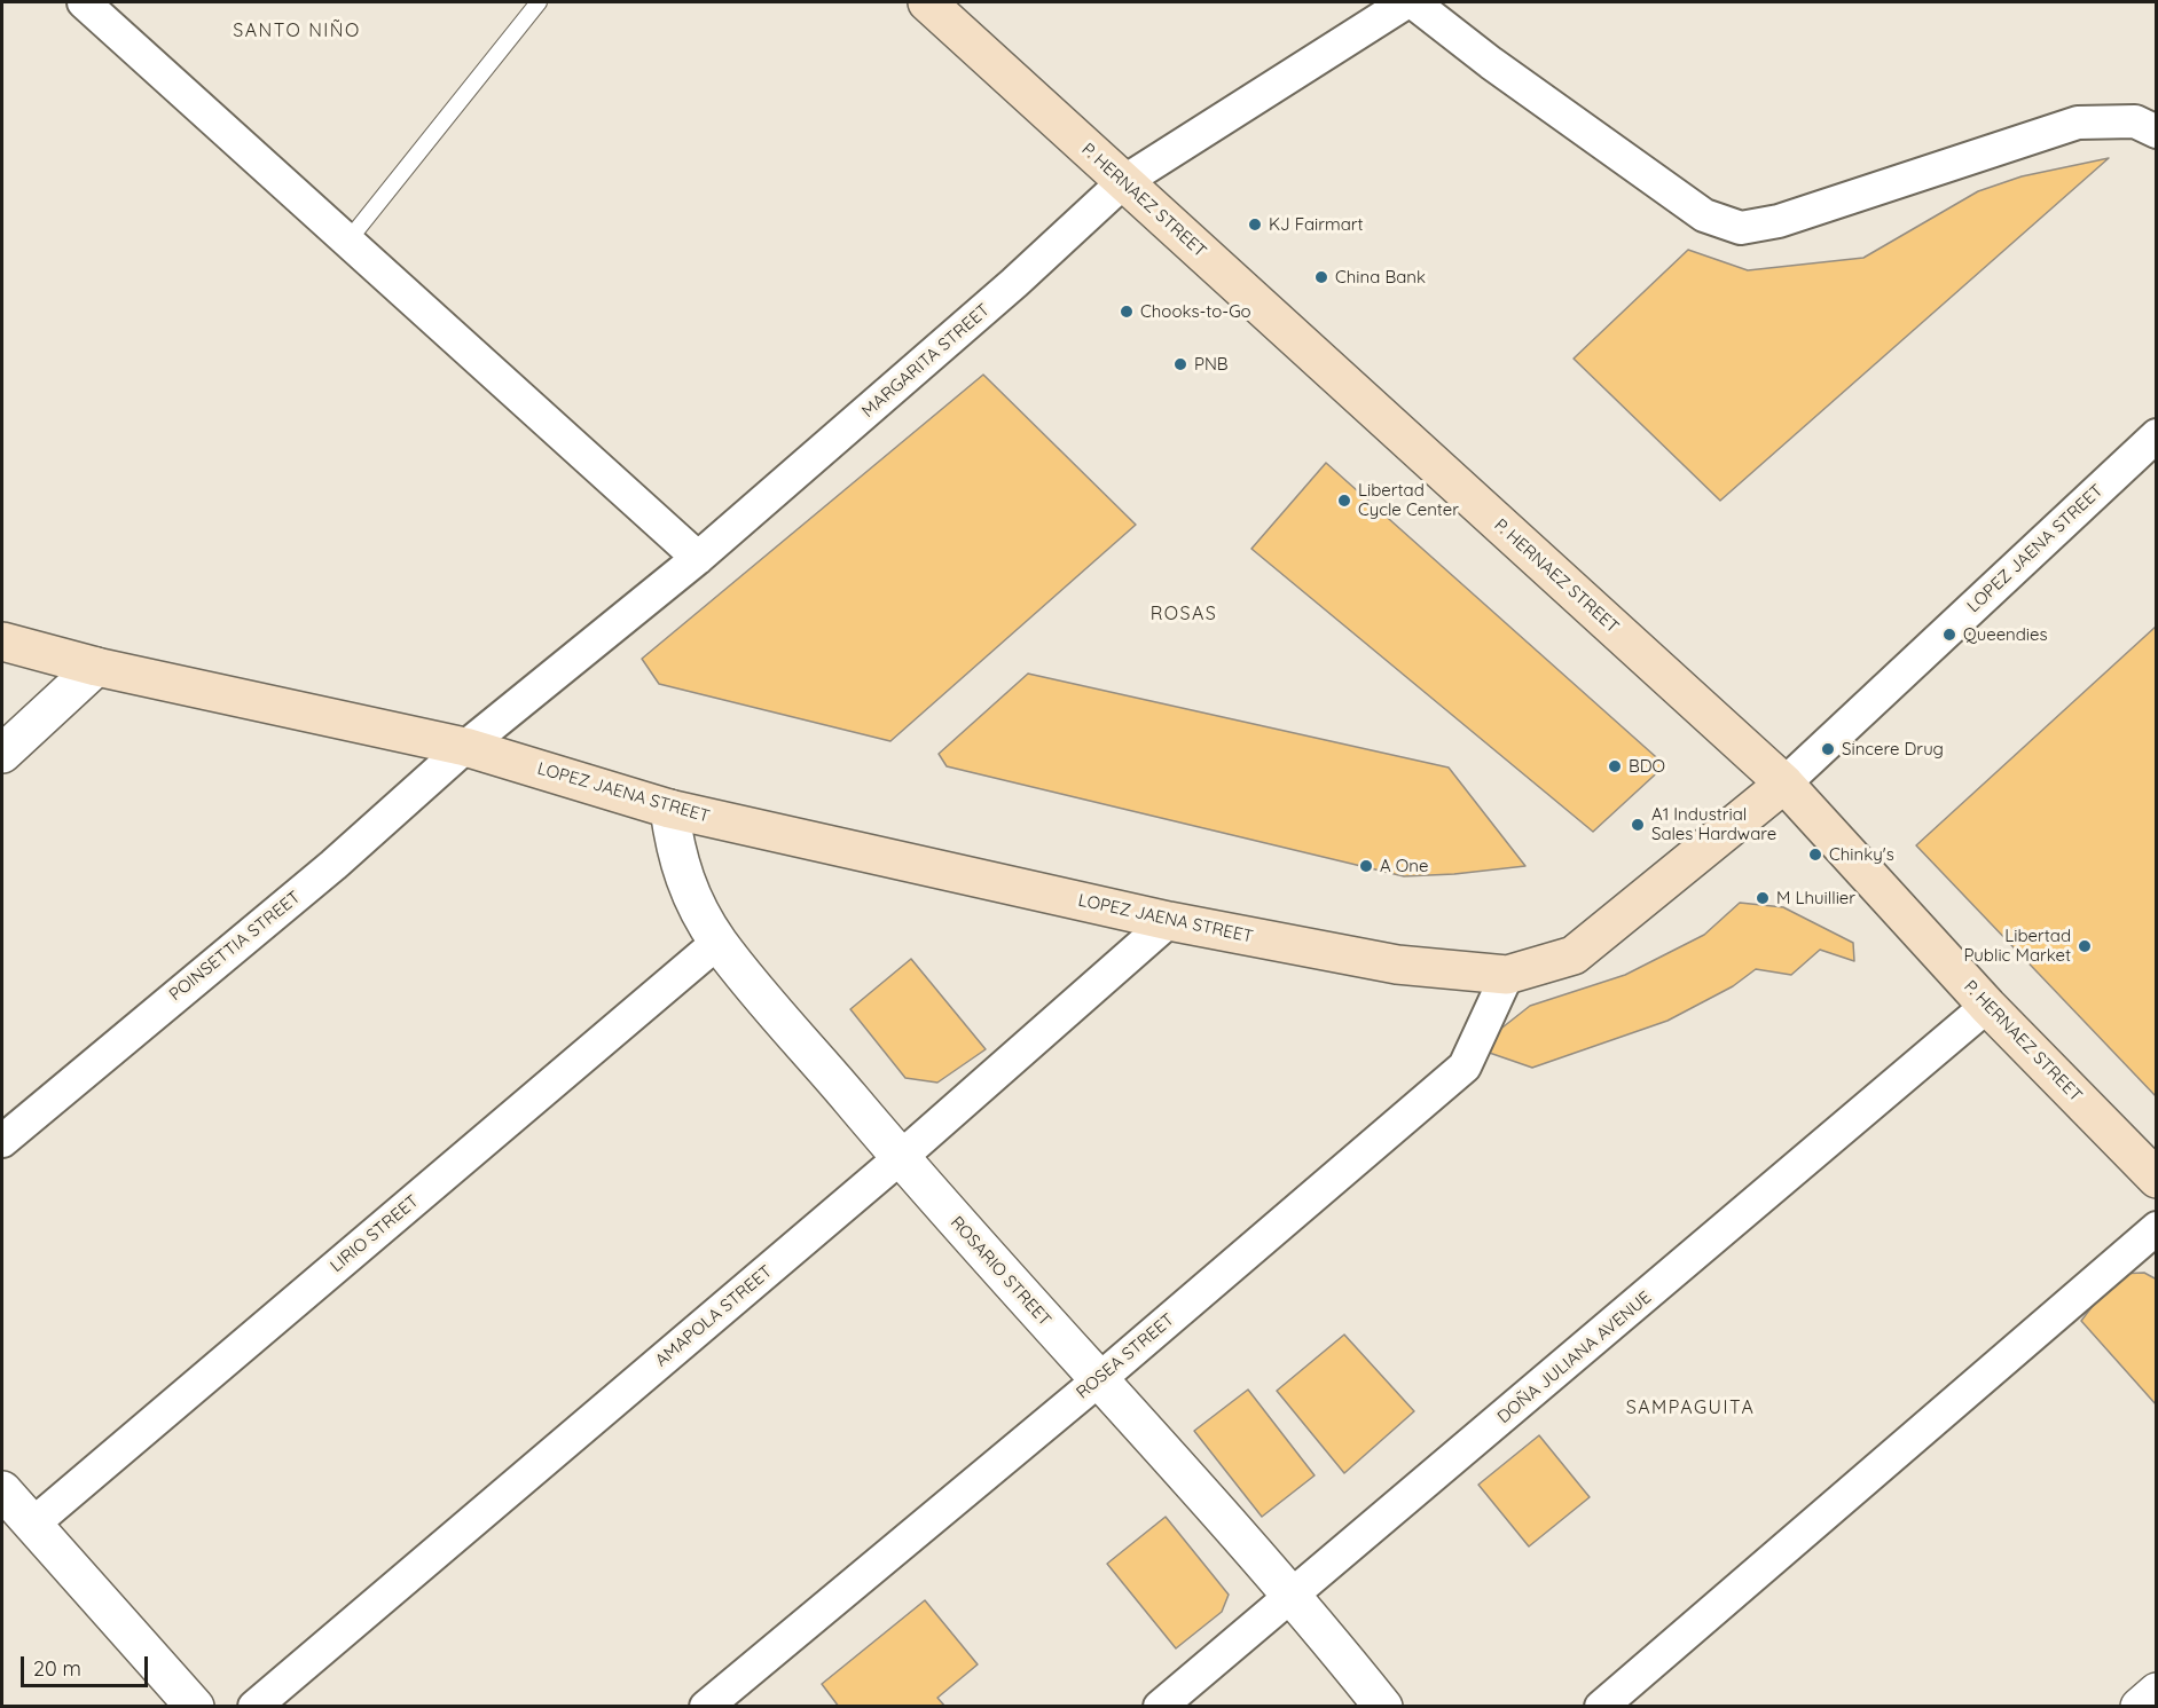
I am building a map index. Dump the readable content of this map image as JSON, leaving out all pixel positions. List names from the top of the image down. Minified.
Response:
{"streets":{"main road":["P. HERNAEZ STREET","LOPEZ JAENA STREET"],"street":["MARGARITA STREET","POINSETTIA STREET","LIRIO STREET","ROSARIO STREET","AMAPOLA STREET","ROSEA STREET","DOÑA JULIANA AVENUE"]},"crossings":[["P. HERNAEZ STREET","MARGARITA STREET"],["P. HERNAEZ STREET","LOPEZ JAENA STREET"],["P. HERNAEZ STREET","DOÑA JULIANA AVENUE"],["MARGARITA STREET","LOPEZ JAENA STREET"],["MARGARITA STREET","POINSETTIA STREET"],["LOPEZ JAENA STREET","POINSETTIA STREET"],["LOPEZ JAENA STREET","ROSARIO STREET"],["LOPEZ JAENA STREET","AMAPOLA STREET"],["LOPEZ JAENA STREET","ROSEA STREET"],["LIRIO STREET","ROSARIO STREET"],["ROSARIO STREET","AMAPOLA STREET"],["ROSARIO STREET","ROSEA STREET"],["ROSARIO STREET","DOÑA JULIANA AVENUE"]],"districts":["SANTO NIÑO","ROSAS","SAMPAGUITA"],"places":["KJ Fairmart","China Bank","Chooks-to-Go","PNB","Libertad Cycle Center","Queendies","Sincere Drug","BDO","A1 Industrial Sales Hardware","Chinky's","A One","M Lhuillier","Libertad Public Market"],"scale_bar":"20 m"}
